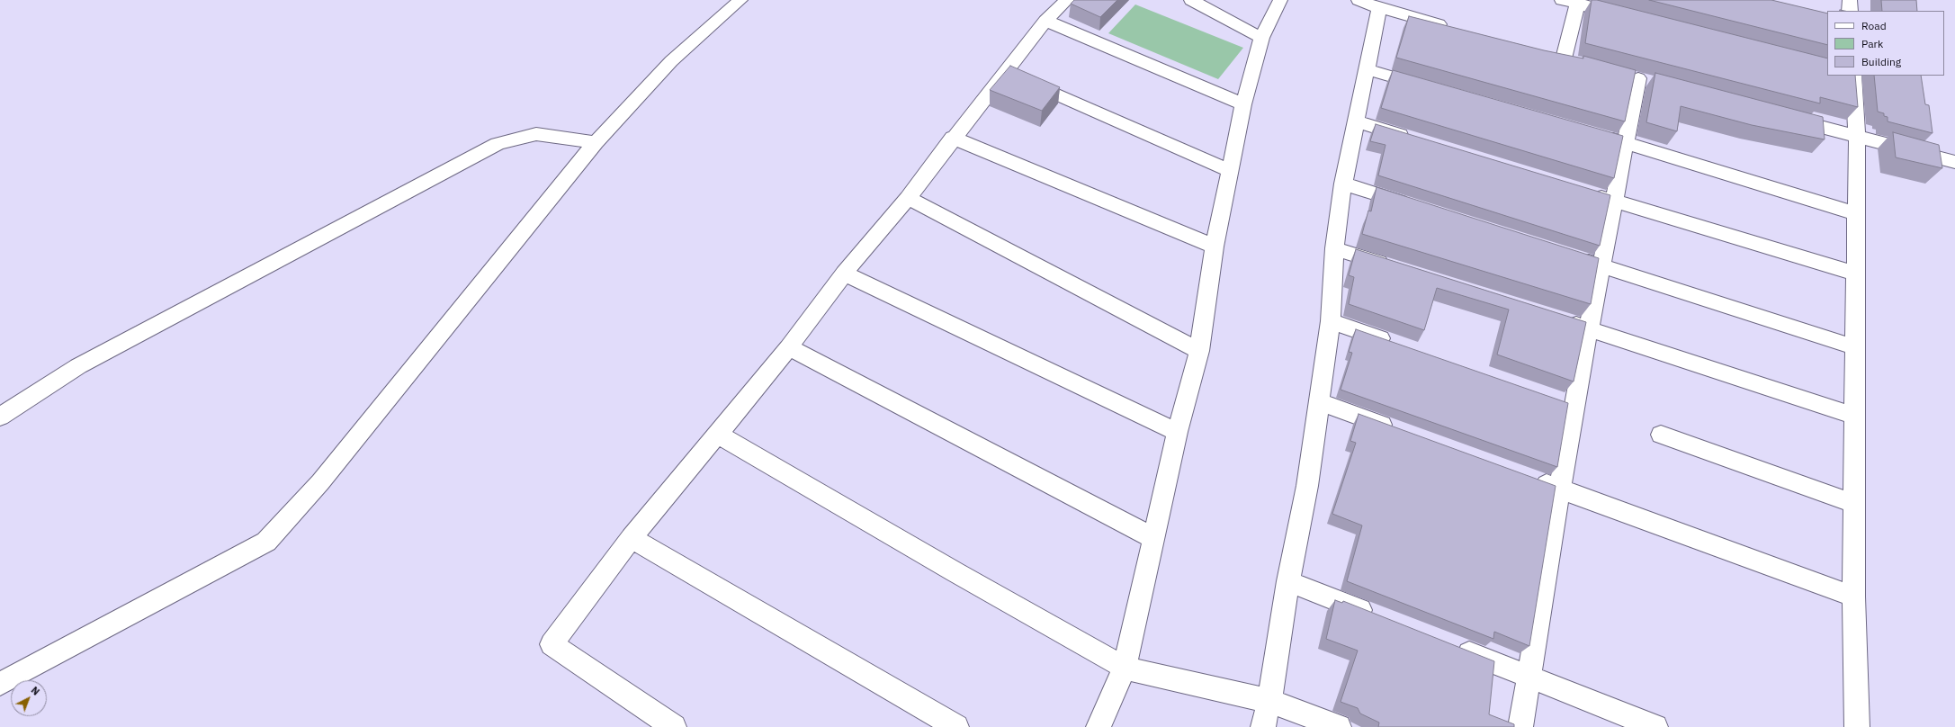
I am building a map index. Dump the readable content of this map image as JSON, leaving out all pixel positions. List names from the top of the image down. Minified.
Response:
{"legend":["Road","Park","Building"],"north":"top right"}
